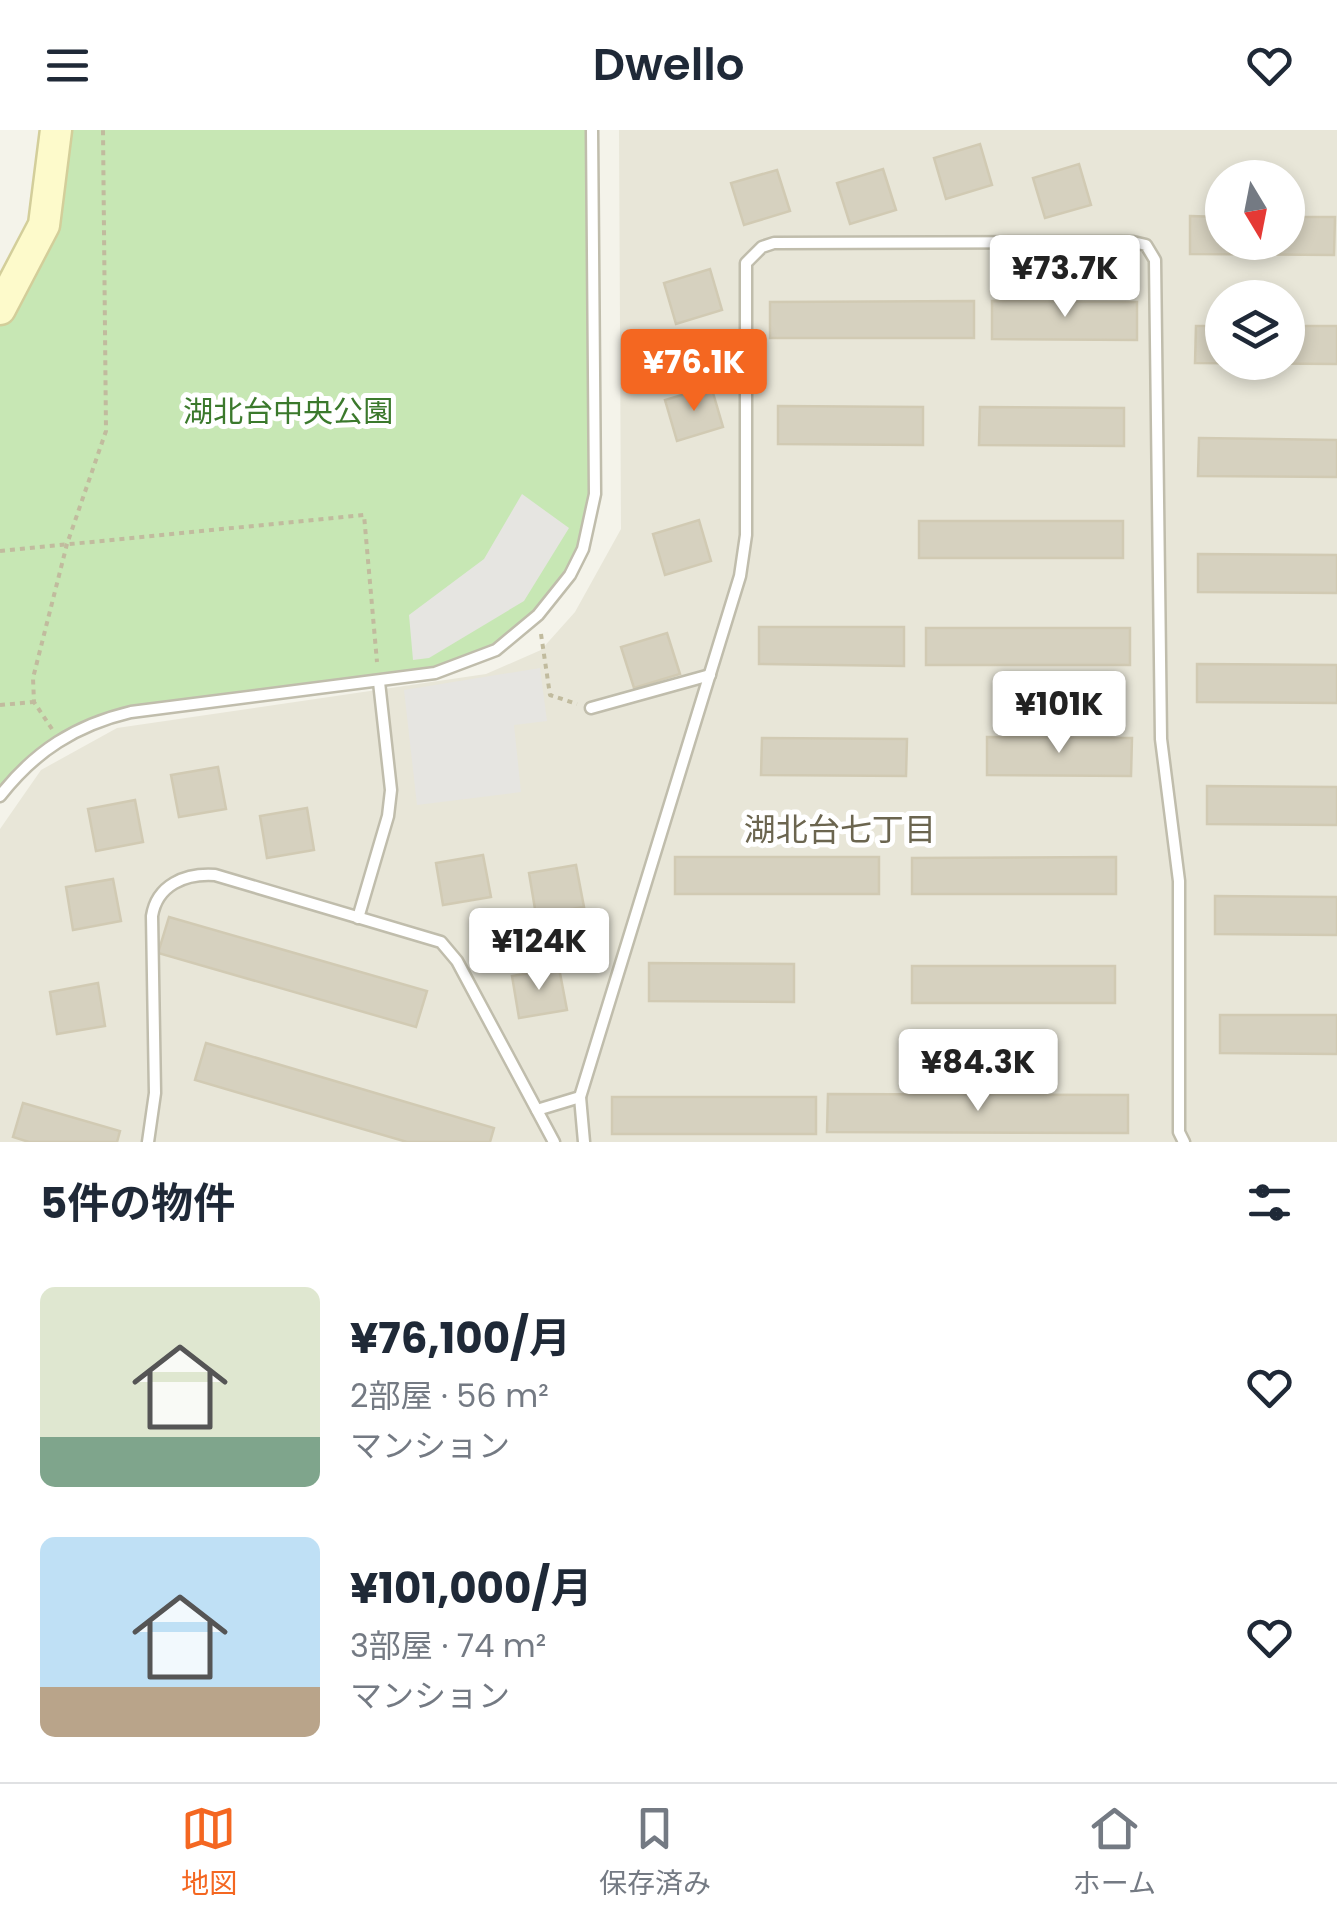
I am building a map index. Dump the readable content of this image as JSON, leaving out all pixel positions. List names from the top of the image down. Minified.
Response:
{"districts":["湖北台七丁目"],"parks":["湖北台中央公園"],"north":"bottom","page":{"header":"Dwello","price":["¥73.7K","¥76.1K","¥101K","¥124K","¥84.3K"],"heading":"5件の物件","list":[{"name":"¥76,100/月","note":"2部屋 · 56 m² · マンション"},{"name":"¥101,000/月","note":"3部屋 · 74 m² · マンション"}],"tabs":["地図","保存済み","ホーム"]}}
